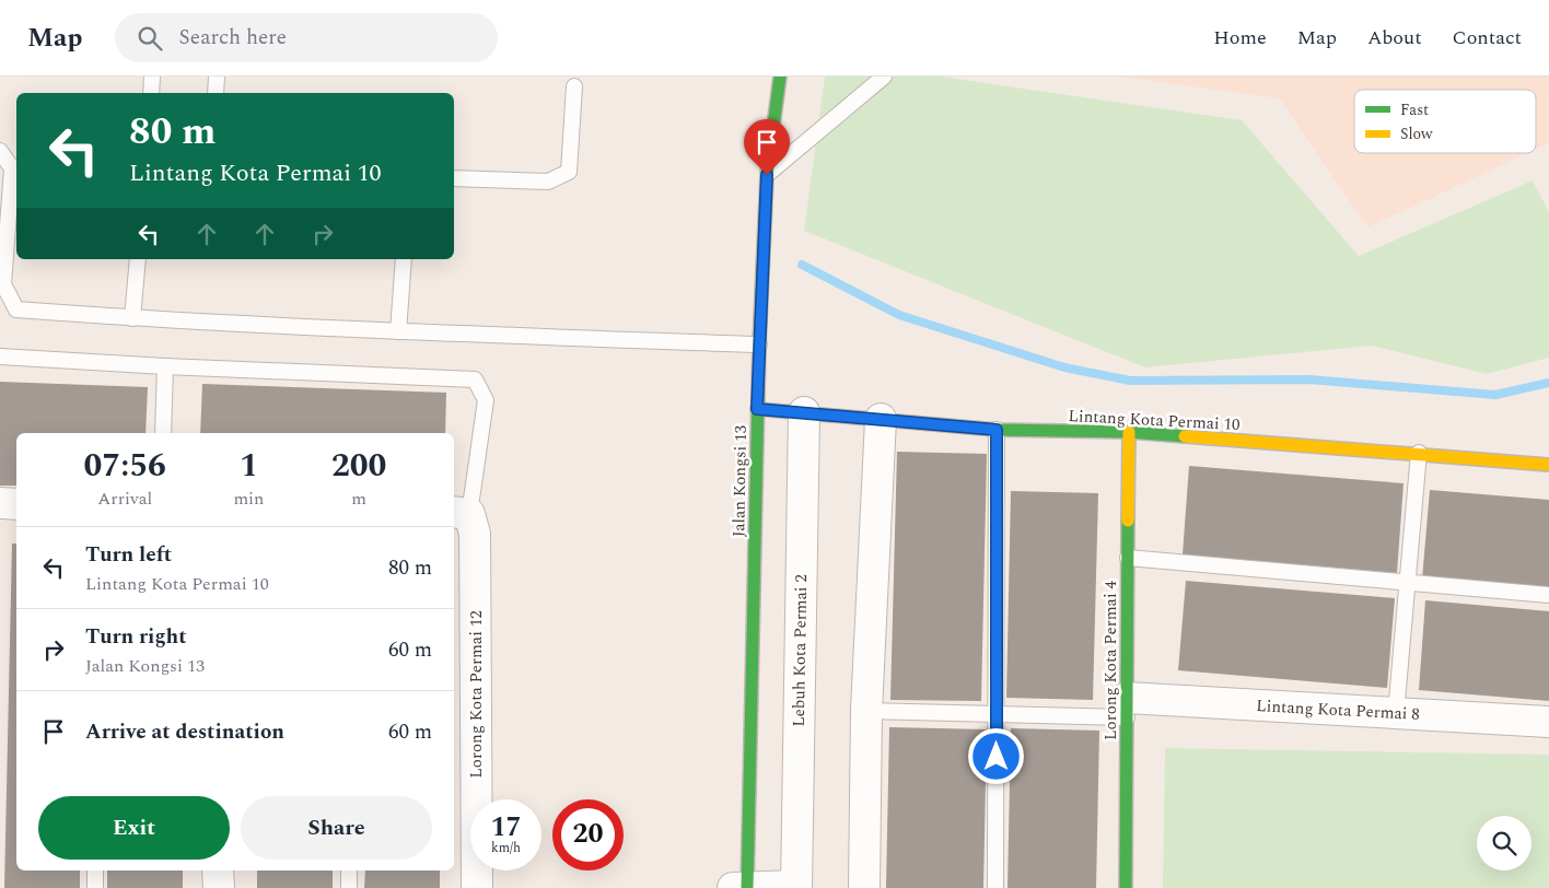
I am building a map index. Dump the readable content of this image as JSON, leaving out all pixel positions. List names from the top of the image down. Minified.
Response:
{"streets":{"street":["Lintang Kota Permai 10","Jalan Kongsi 13","Lebuh Kota Permai 2","Lorong Kota Permai 4","Lorong Kota Permai 12","Lintang Kota Permai 8"]},"crossings":[["Lintang Kota Permai 10","Jalan Kongsi 13"],["Lintang Kota Permai 10","Lebuh Kota Permai 2"],["Lintang Kota Permai 10","Lorong Kota Permai 4"],["Lorong Kota Permai 4","Lintang Kota Permai 8"]],"legend":["Fast","Slow"],"page":{"header":"Map","search":"Search here","nav":["Home","Map","About","Contact"],"turn":["80 m","Lintang Kota Permai 10"],"eta":["07:56","Arrival","1","min","200","m"],"list":[{"name":"Turn left","note":"Lintang Kota Permai 10","value":"80 m"},{"name":"Turn right","note":"Jalan Kongsi 13","value":"60 m"},{"name":"Arrive at destination","value":"60 m"}],"buttons":["Exit","Share"],"speed":"17 km/h","limit":"20"}}
